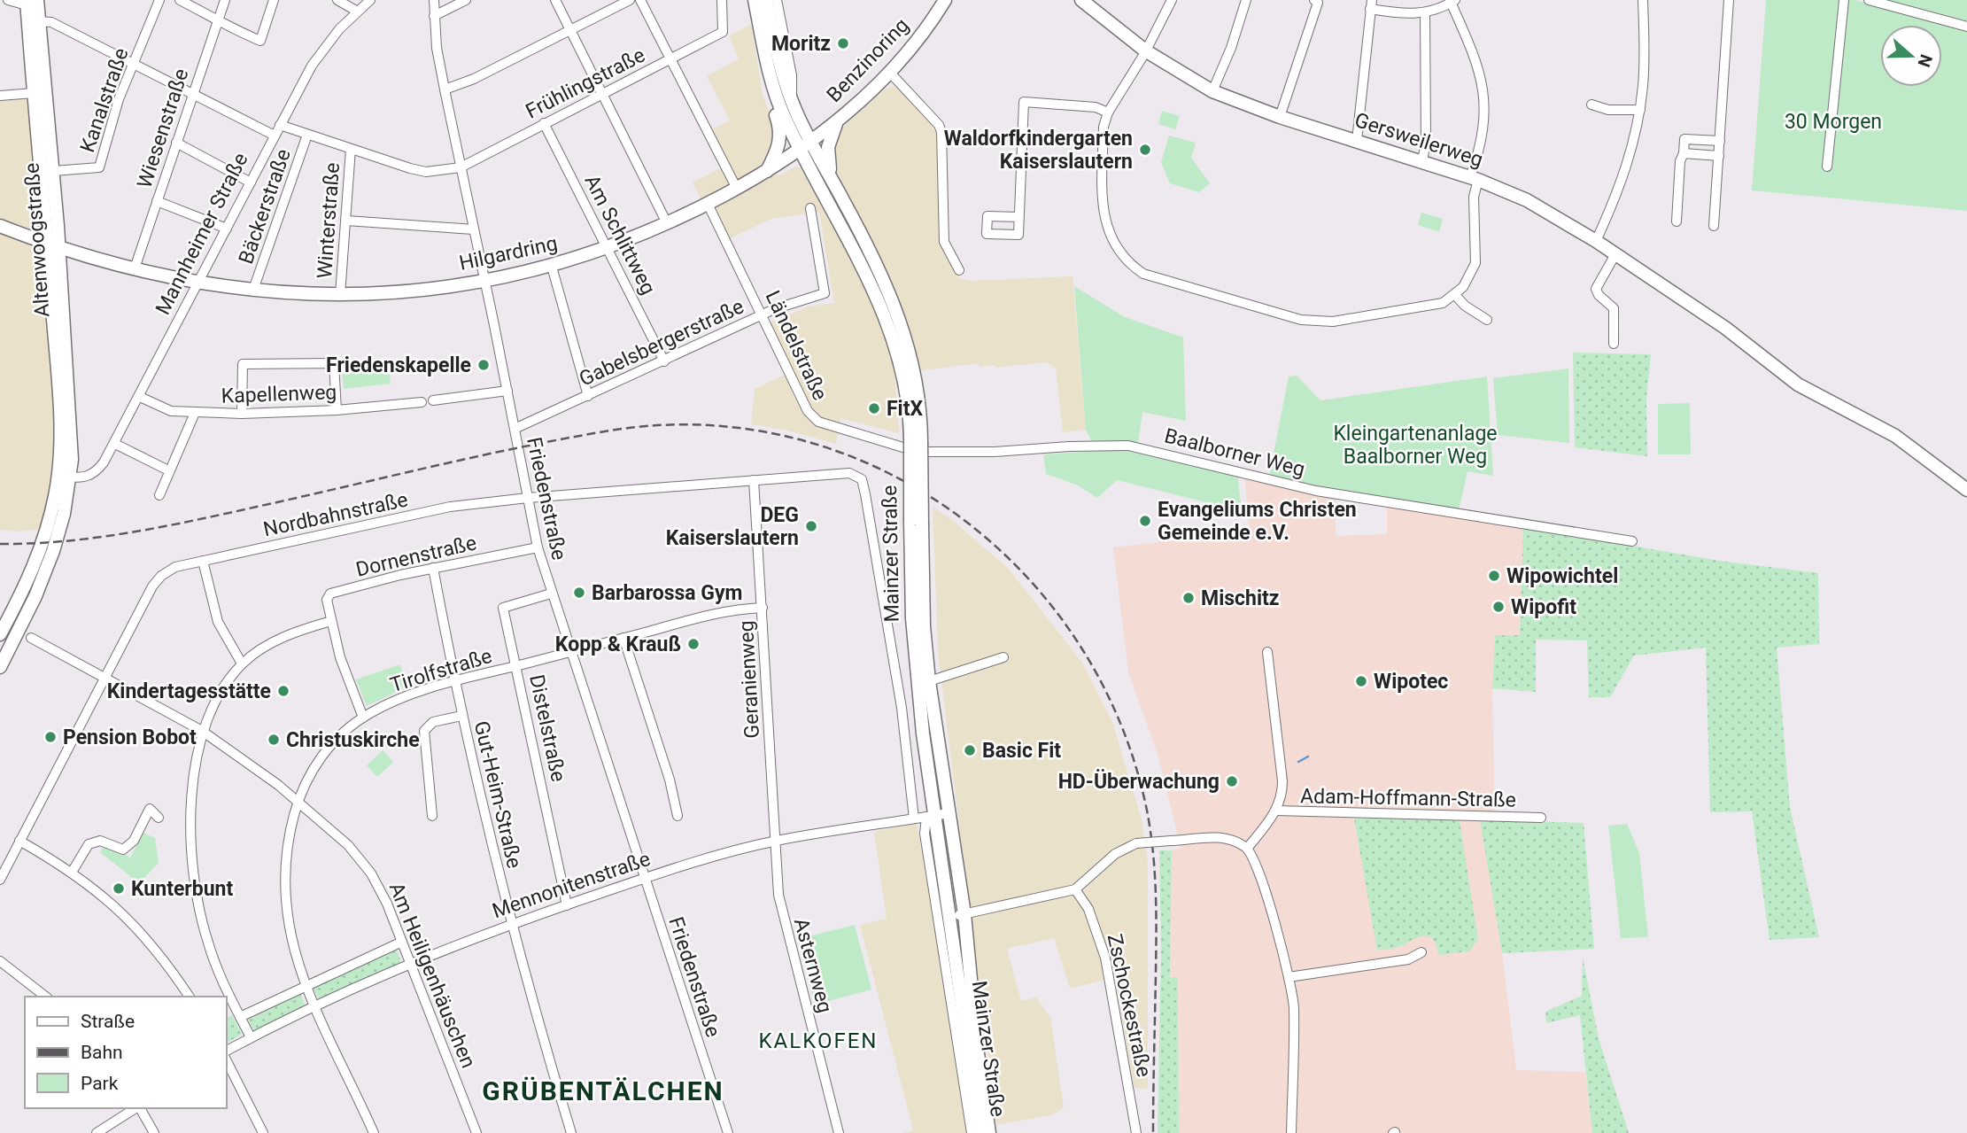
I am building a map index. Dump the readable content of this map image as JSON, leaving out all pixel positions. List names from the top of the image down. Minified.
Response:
{"streets":{"main road":["Benzinoring","Gersweilerweg","Altenwoogstraße","Hilgardring","Mainzer Straße"],"street":["Frühlingstraße","Kanalstraße","Wiesenstraße","Bäckerstraße","Winterstraße","Mannheimer Straße","Am Schlittweg","Gabelsbergerstraße","Ländelstraße","Kapellenweg","Baalborner Weg","Friedenstraße","Nordbahnstraße","Dornenstraße","Tirolfstraße","Geranienweg","Distelstraße","Gut-Heim-Straße","Adam-Hoffmann-Straße","Mennonitenstraße","Asternweg","Am Heiligenhäuschen","Zschockestraße"]},"crossings":[["Benzinoring","Hilgardring"],["Benzinoring","Mainzer Straße"],["Frühlingstraße","Am Schlittweg"],["Frühlingstraße","Friedenstraße"],["Kanalstraße","Altenwoogstraße"],["Wiesenstraße","Hilgardring"],["Bäckerstraße","Hilgardring"],["Winterstraße","Hilgardring"],["Mannheimer Straße","Altenwoogstraße"],["Mannheimer Straße","Hilgardring"],["Mannheimer Straße","Kapellenweg"],["Am Schlittweg","Hilgardring"],["Am Schlittweg","Gabelsbergerstraße"],["Altenwoogstraße","Hilgardring"],["Hilgardring","Ländelstraße"],["Hilgardring","Friedenstraße"],["Hilgardring","Mainzer Straße"],["Gabelsbergerstraße","Ländelstraße"],["Gabelsbergerstraße","Friedenstraße"],["Ländelstraße","Baalborner Weg"],["Friedenstraße","Nordbahnstraße"],["Friedenstraße","Dornenstraße"],["Friedenstraße","Tirolfstraße"],["Friedenstraße","Distelstraße"],["Friedenstraße","Mennonitenstraße"],["Nordbahnstraße","Mainzer Straße"],["Nordbahnstraße","Geranienweg"],["Nordbahnstraße","Am Heiligenhäuschen"],["Mainzer Straße","Mennonitenstraße"],["Dornenstraße","Tirolfstraße"],["Dornenstraße","Gut-Heim-Straße"],["Tirolfstraße","Geranienweg"],["Tirolfstraße","Distelstraße"],["Tirolfstraße","Gut-Heim-Straße"],["Tirolfstraße","Mennonitenstraße"],["Tirolfstraße","Am Heiligenhäuschen"],["Geranienweg","Mennonitenstraße"],["Geranienweg","Asternweg"],["Distelstraße","Mennonitenstraße"],["Gut-Heim-Straße","Mennonitenstraße"],["Mennonitenstraße","Asternweg"],["Mennonitenstraße","Am Heiligenhäuschen"]],"districts":["KALKOFEN","GRÜBENTÄLCHEN"],"parks":["30 Morgen","Kleingartenanlage Baalborner Weg"],"places":["Moritz","Waldorfkindergarten Kaiserslautern","Friedenskapelle","FitX","Evangeliums Christen Gemeinde e.V.","DEG Kaiserslautern","Wipowichtel","Barbarossa Gym","Mischitz","Wipofit","Kopp & Krauß","Wipotec","Kindertagesstätte","Pension Bobot","Christuskirche","Basic Fit","HD-Überwachung","Kunterbunt"],"legend":["Straße","Bahn","Park"],"north":"right"}
